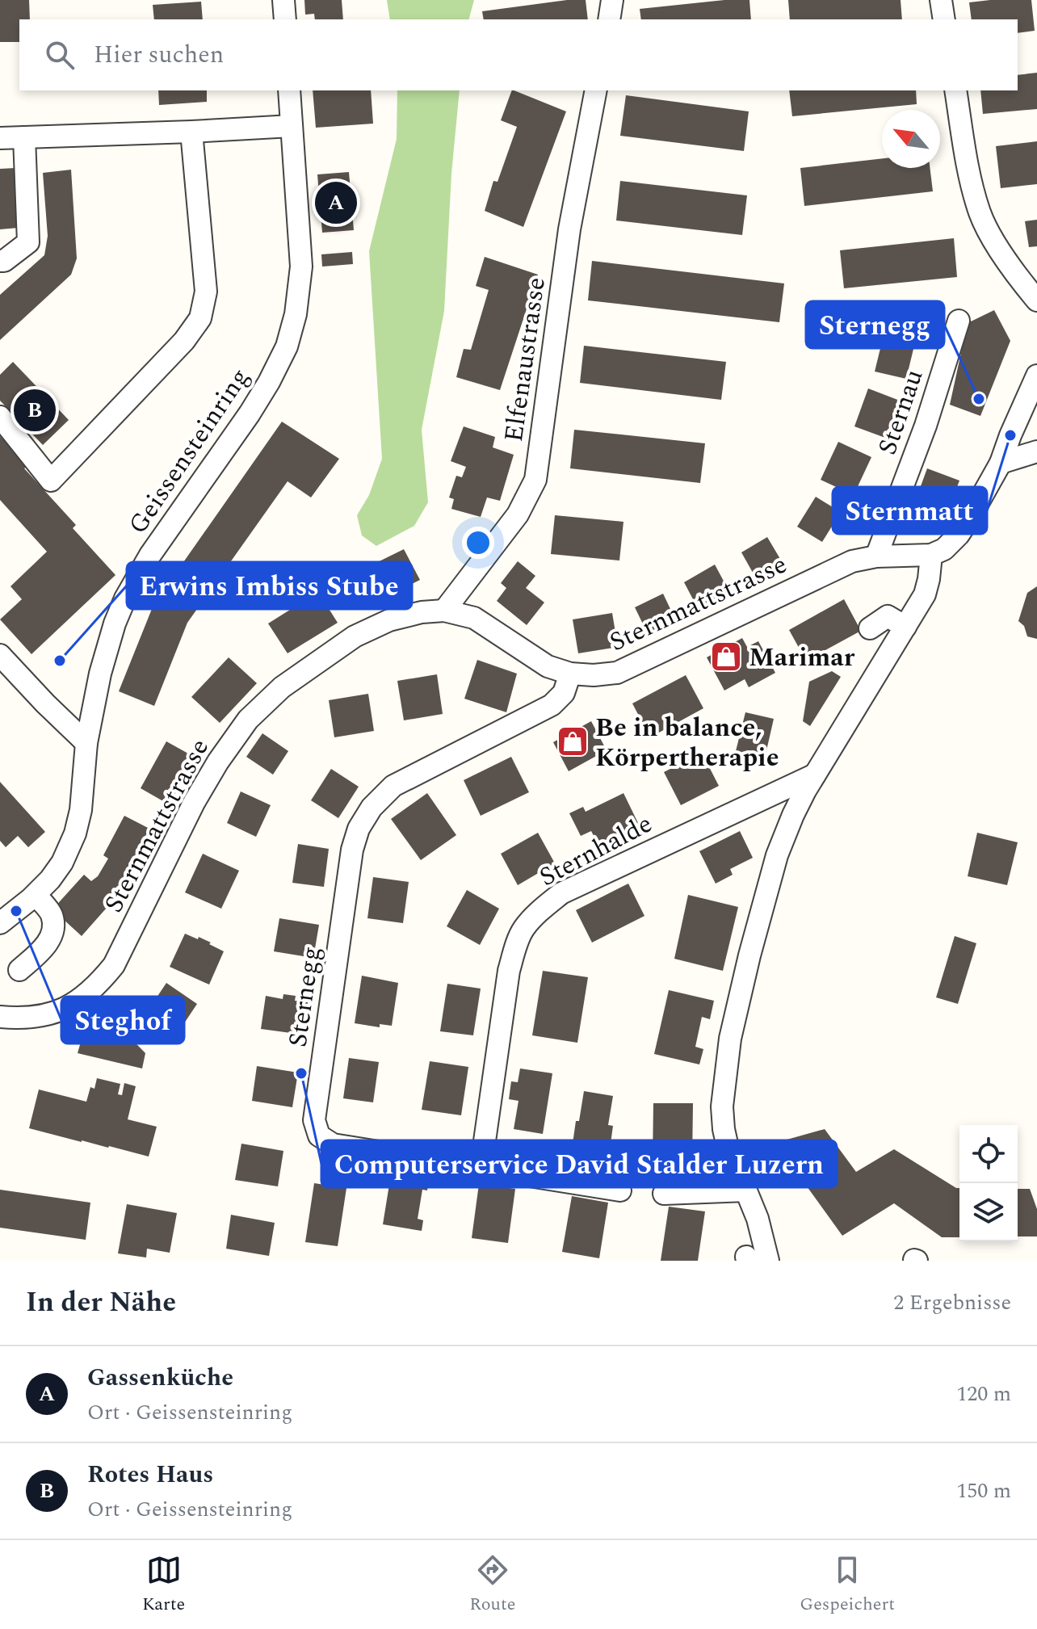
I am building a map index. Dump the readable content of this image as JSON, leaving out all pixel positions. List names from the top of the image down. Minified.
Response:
{"streets":{"street":["Elfenaustrasse","Sternau","Geissensteinring","Sternmattstrasse","Sternhalde","Sternegg"]},"crossings":[["Elfenaustrasse","Sternmattstrasse"],["Sternau","Sternmattstrasse"],["Sternmattstrasse","Sternegg"],["Sternhalde","Sternegg"]],"places":{"other":["Sternegg","Sternmatt","Erwins Imbiss Stube","Steghof","Computerservice David Stalder Luzern"],"shop":["Marimar","Be in balance, Körpertherapie"]},"north":"top left","page":{"search":"Hier suchen","pins":["A","B"],"heading":["In der Nähe","2 Ergebnisse"],"list":[{"mark":"A","name":"Gassenküche","note":"Ort · Geissensteinring","value":"120 m"},{"mark":"B","name":"Rotes Haus","note":"Ort · Geissensteinring","value":"150 m"}],"nav":["Karte","Route","Gespeichert"]}}
